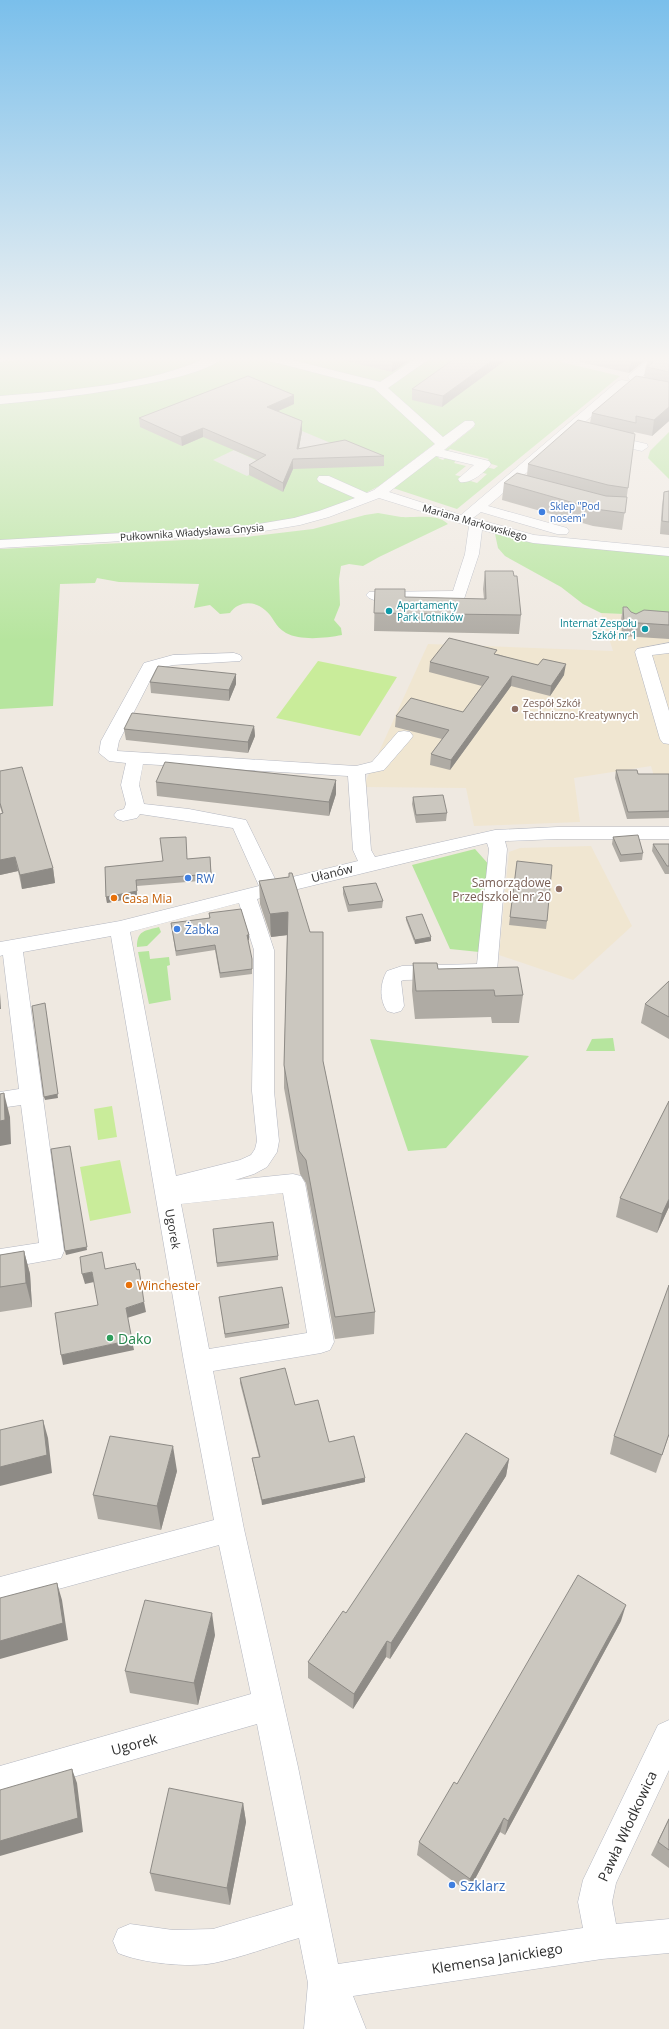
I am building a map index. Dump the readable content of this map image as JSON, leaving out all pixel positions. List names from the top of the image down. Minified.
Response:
{"streets":{"street":["Mariana Markowskiego","Pułkownika Władysława Gnysia","Ułanów","Ugorek","Pawła Włodkowica","Klemensa Janickiego"]},"crossings":[["Mariana Markowskiego","Pułkownika Władysława Gnysia"],["Ułanów","Ugorek"],["Ugorek","Klemensa Janickiego"],["Pawła Włodkowica","Klemensa Janickiego"]],"places":["Sklep \"Pod nosem\"","Apartamenty Park Lotników","Internat Zespołu Szkół nr 1","Zespół Szkół Techniczno-Kreatywnych","RW","Samorządowe Przedszkole nr 20","Casa Mia","Żabka","Winchester","Dako","Szklarz"]}
